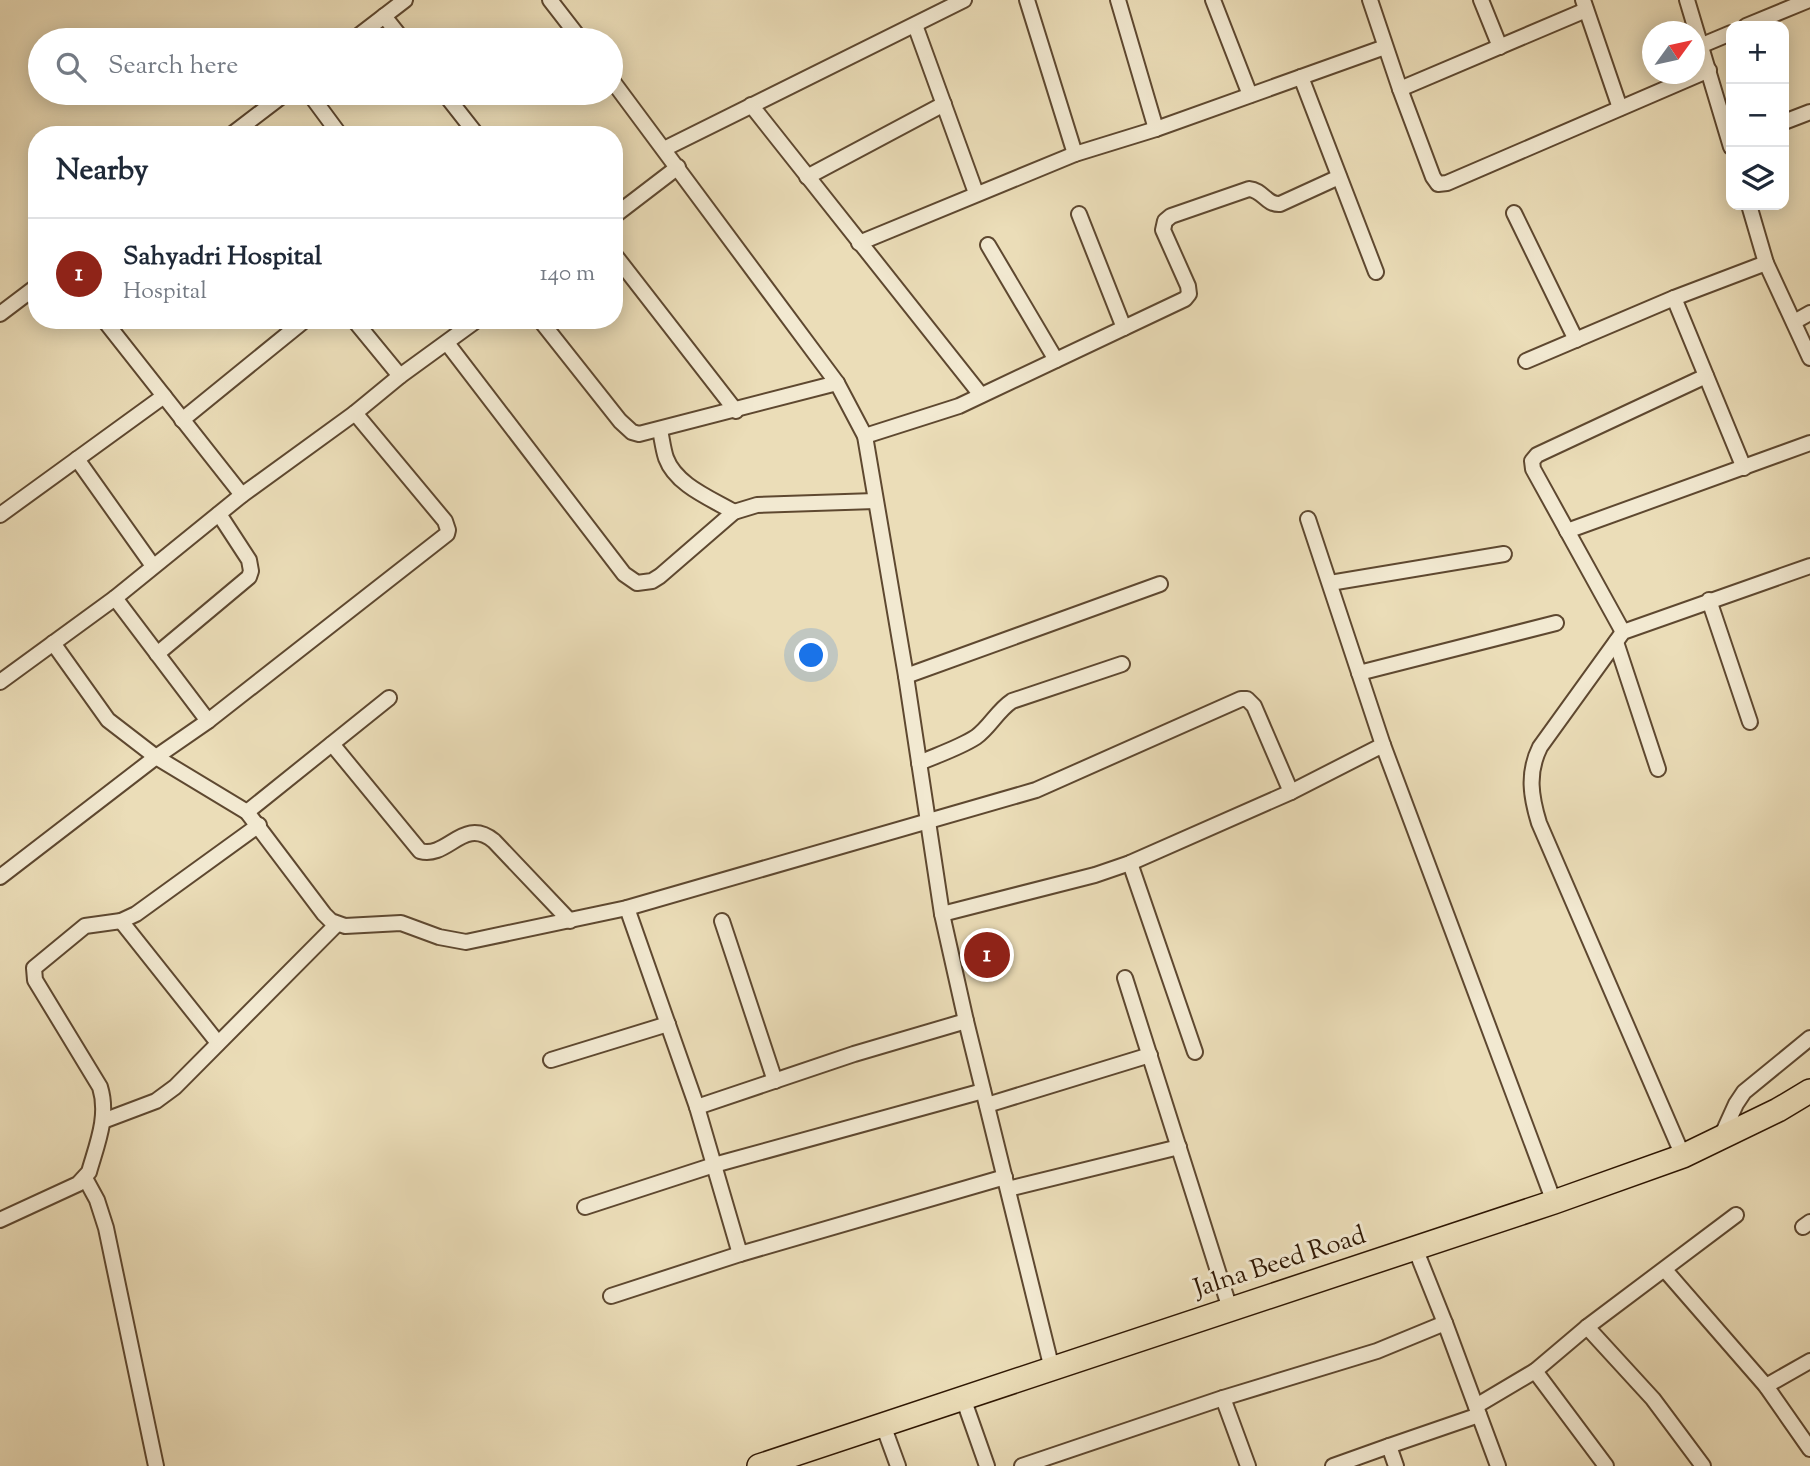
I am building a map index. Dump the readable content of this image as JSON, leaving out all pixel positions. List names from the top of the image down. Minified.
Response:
{"streets":{"main road":["Jalna Beed Road"]},"north":"top right","page":{"map_buttons":["+","−"],"search":"Search here","heading":"Nearby","list":[{"mark":"1","name":"Sahyadri Hospital","note":"Hospital","value":"140 m"}],"pins":"1"}}
